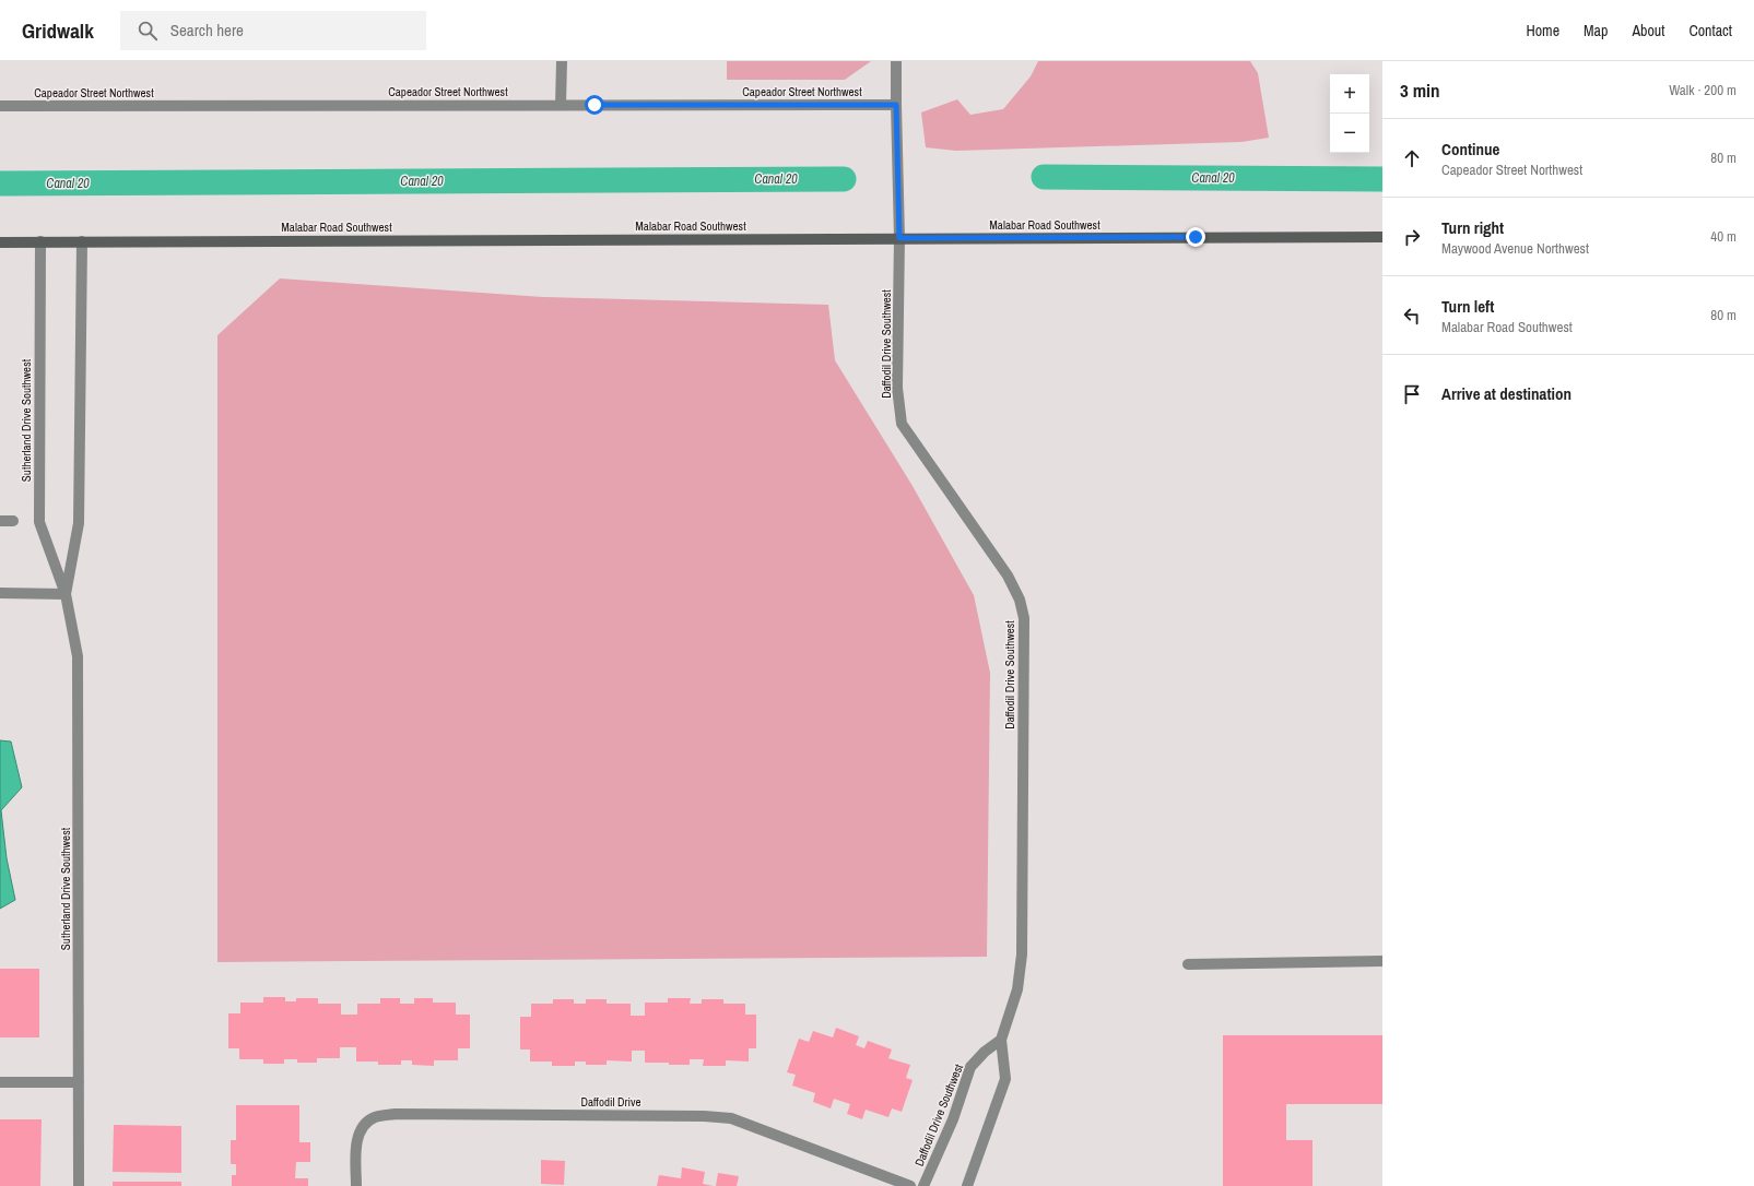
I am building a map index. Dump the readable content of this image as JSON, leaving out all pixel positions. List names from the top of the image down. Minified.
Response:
{"streets":{"main road":["Malabar Road Southwest"],"street":["Capeador Street Northwest","Daffodil Drive Southwest","Sutherland Drive Southwest","Daffodil Drive"]},"crossings":[["Capeador Street Northwest","Daffodil Drive Southwest"],["Malabar Road Southwest","Daffodil Drive Southwest"],["Malabar Road Southwest","Sutherland Drive Southwest"]],"water":["Canal 20"],"page":{"header":"Gridwalk","search":"Search here","nav":["Home","Map","About","Contact"],"heading":["3 min","Walk · 200 m"],"map_buttons":["+","−"],"list":[["Continue","Capeador Street Northwest","80 m"],["Turn right","Maywood Avenue Northwest","40 m"],["Turn left","Malabar Road Southwest","80 m"],"Arrive at destination"]}}
